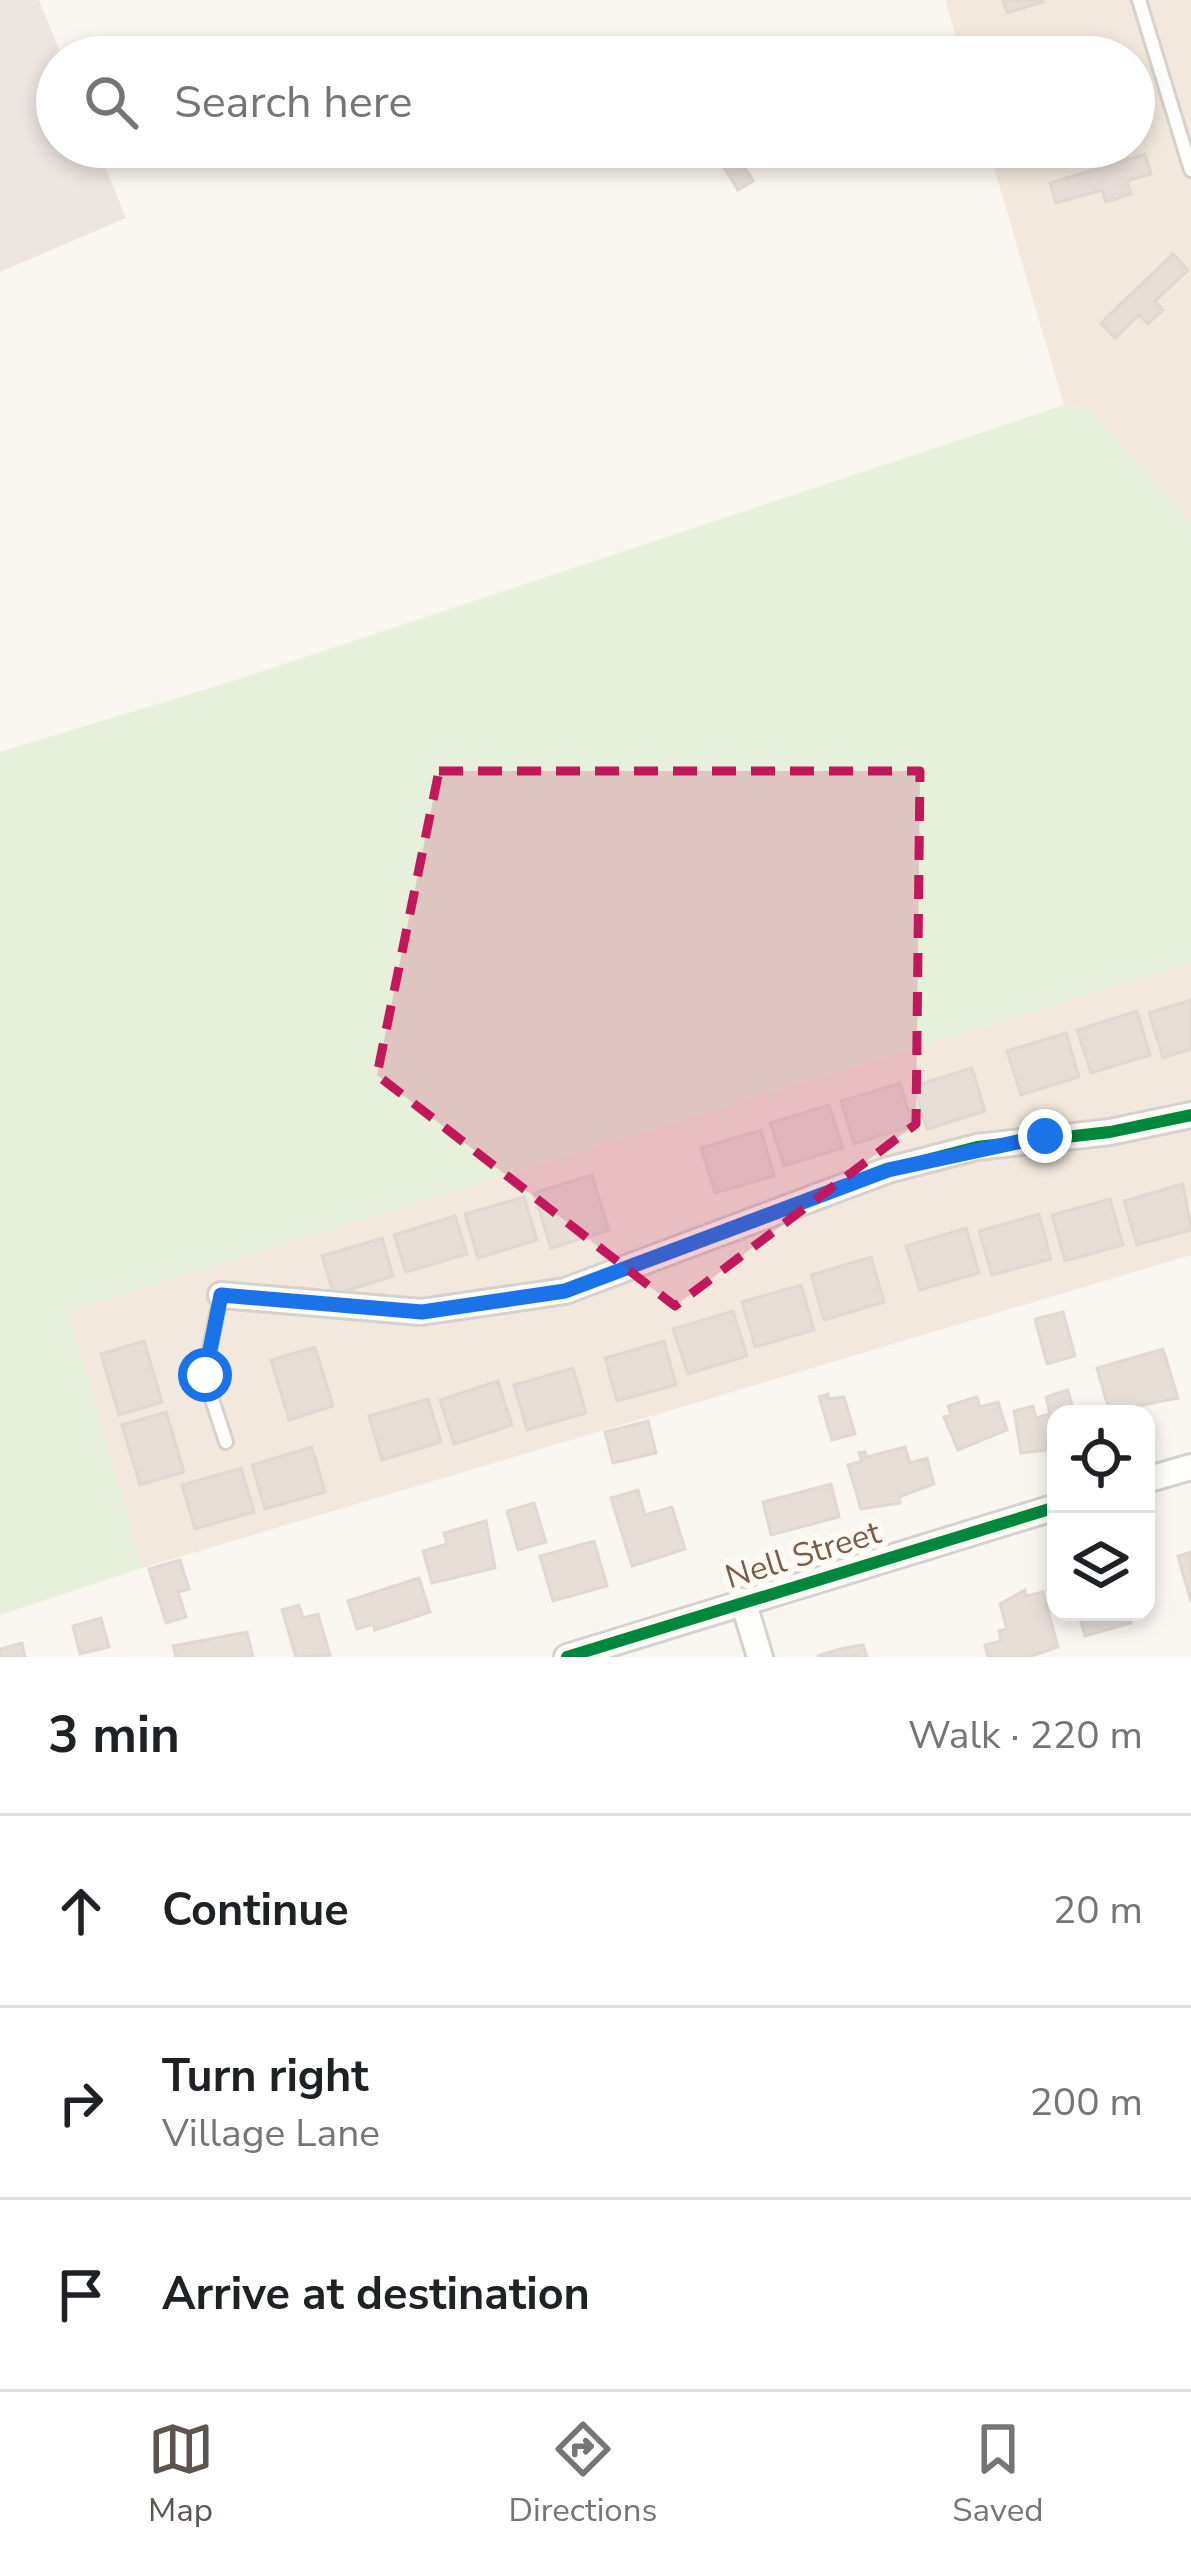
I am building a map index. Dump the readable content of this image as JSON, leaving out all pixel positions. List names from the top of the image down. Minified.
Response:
{"streets":{"street":["Nell Street"]},"page":{"search":"Search here","heading":["3 min","Walk · 220 m"],"list":[["Continue","20 m"],["Turn right","Village Lane","200 m"],"Arrive at destination"],"nav":["Map","Directions","Saved"]}}
